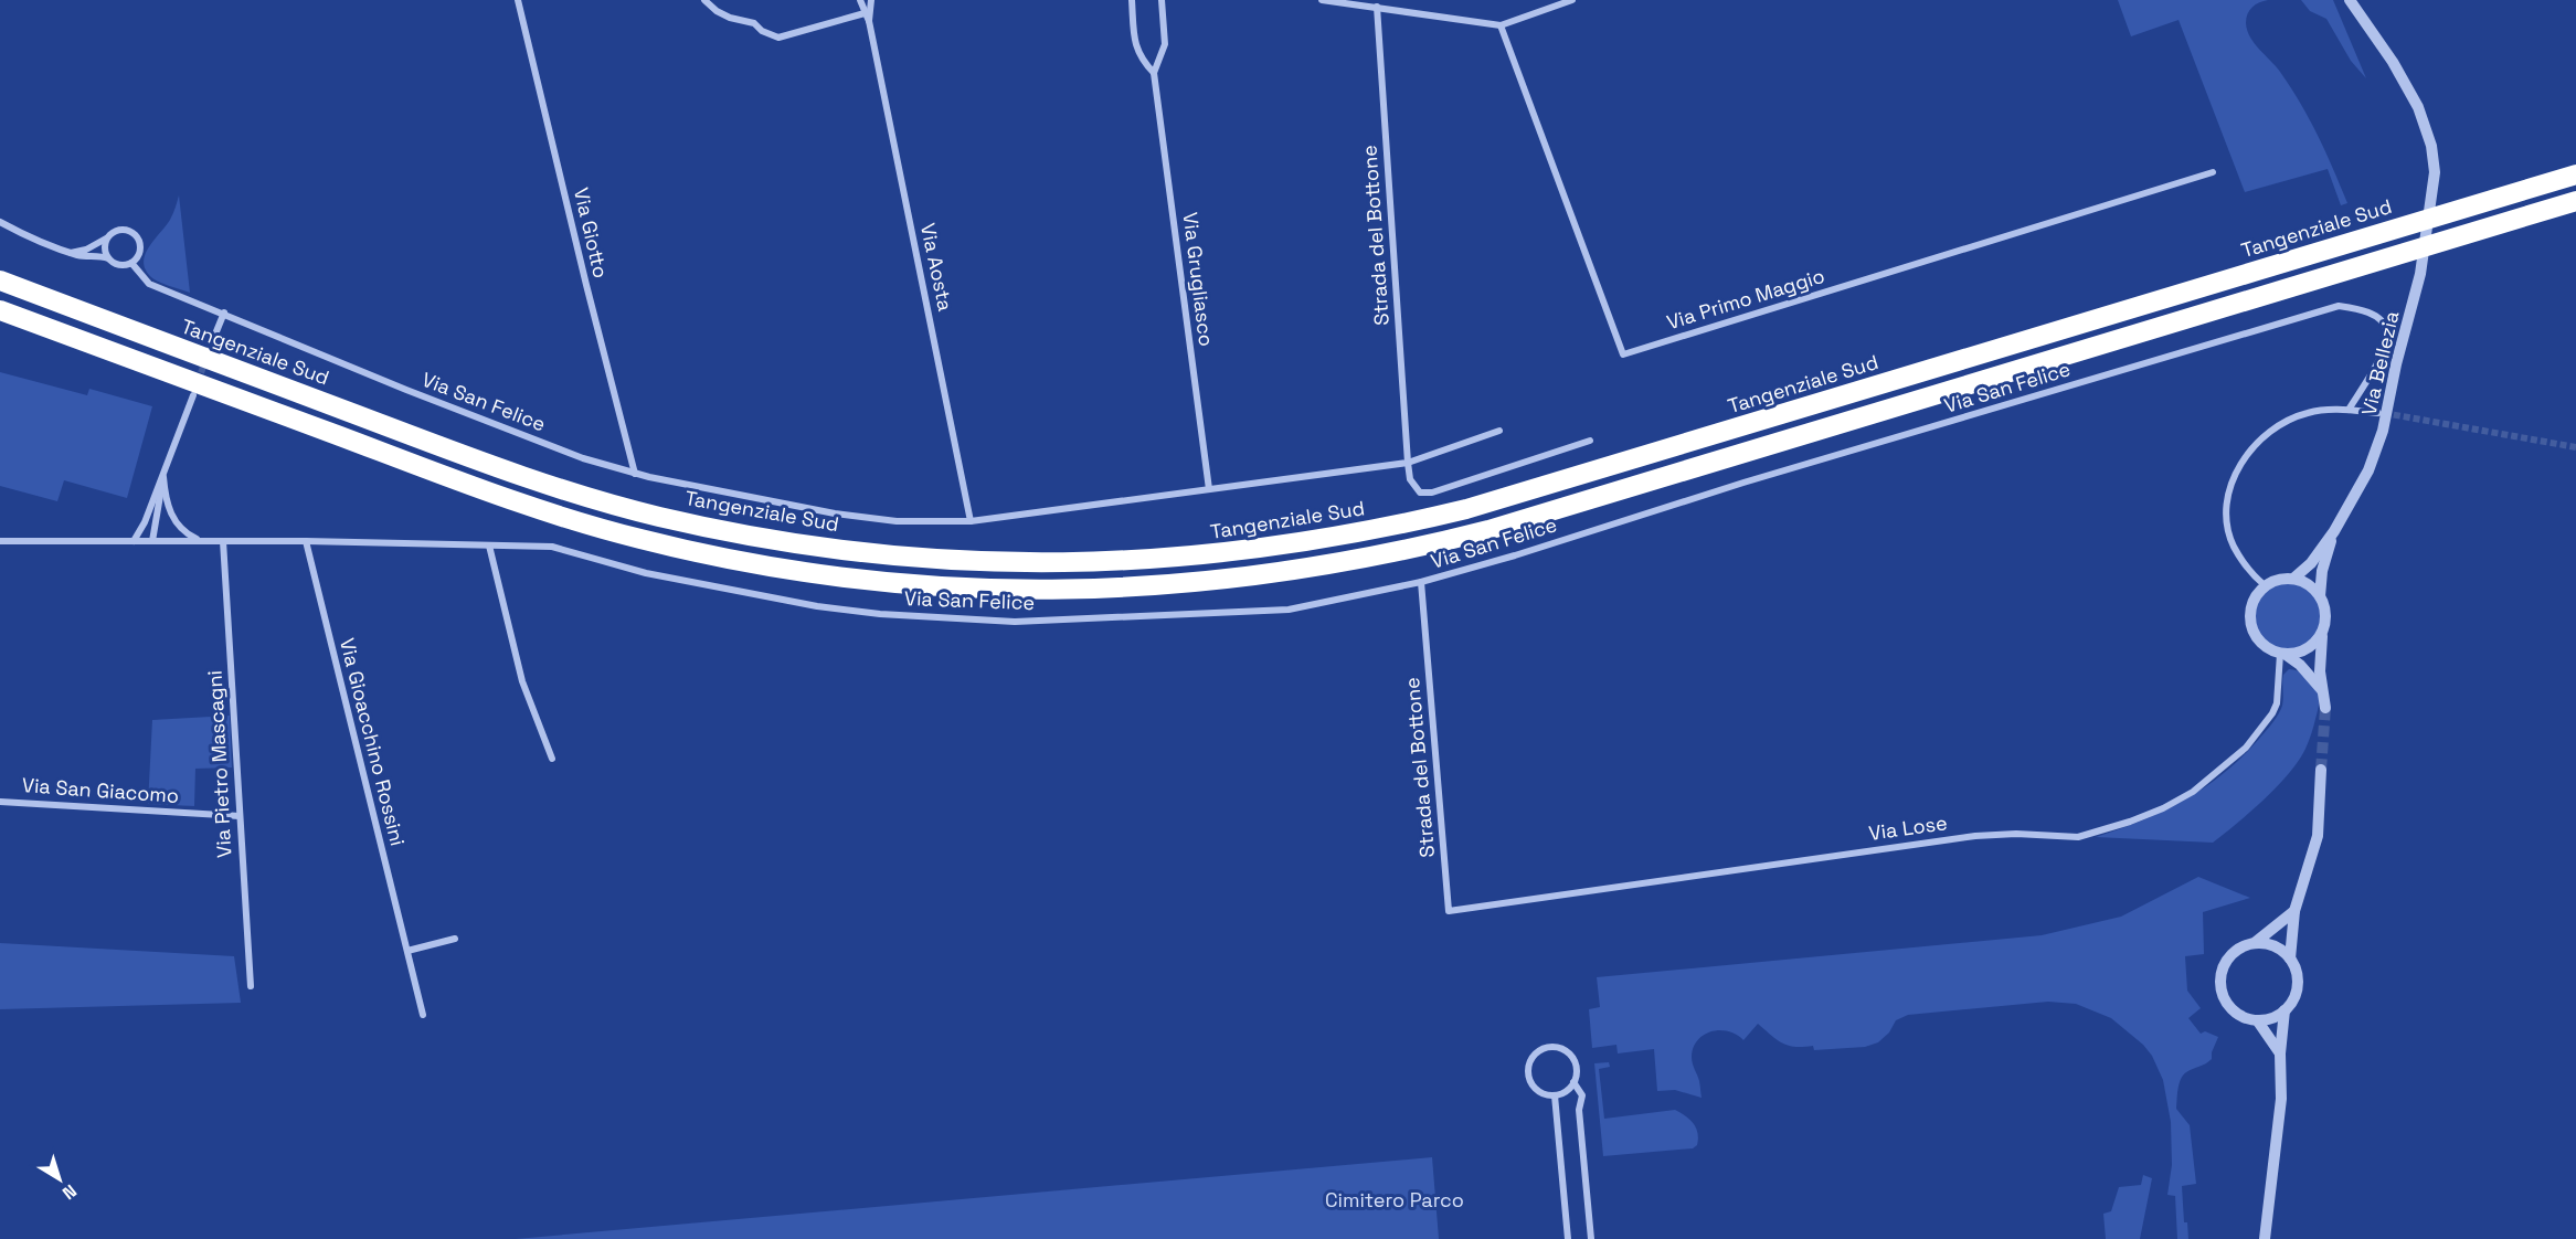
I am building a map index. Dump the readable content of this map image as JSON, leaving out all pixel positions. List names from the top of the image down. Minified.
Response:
{"streets":{"highway":["Tangenziale Sud"],"street":["Via Giotto","Strada del Bottone","Via Aosta","Via Grugliasco","Via Primo Maggio","Via Bellezia","Via San Felice","Via Gioacchino Rossini","Via Pietro Mascagni","Via San Giacomo","Via Lose"]},"crossings":[["Via Giotto","Via San Felice"],["Strada del Bottone","Via San Felice"],["Strada del Bottone","Via Lose"],["Via Aosta","Via San Felice"],["Via Grugliasco","Via San Felice"],["Via Bellezia","Via Lose"],["Via San Felice","Via Gioacchino Rossini"],["Via San Felice","Via Pietro Mascagni"],["Via Pietro Mascagni","Via San Giacomo"]],"parks":["Cimitero Parco"],"north":"bottom right"}
